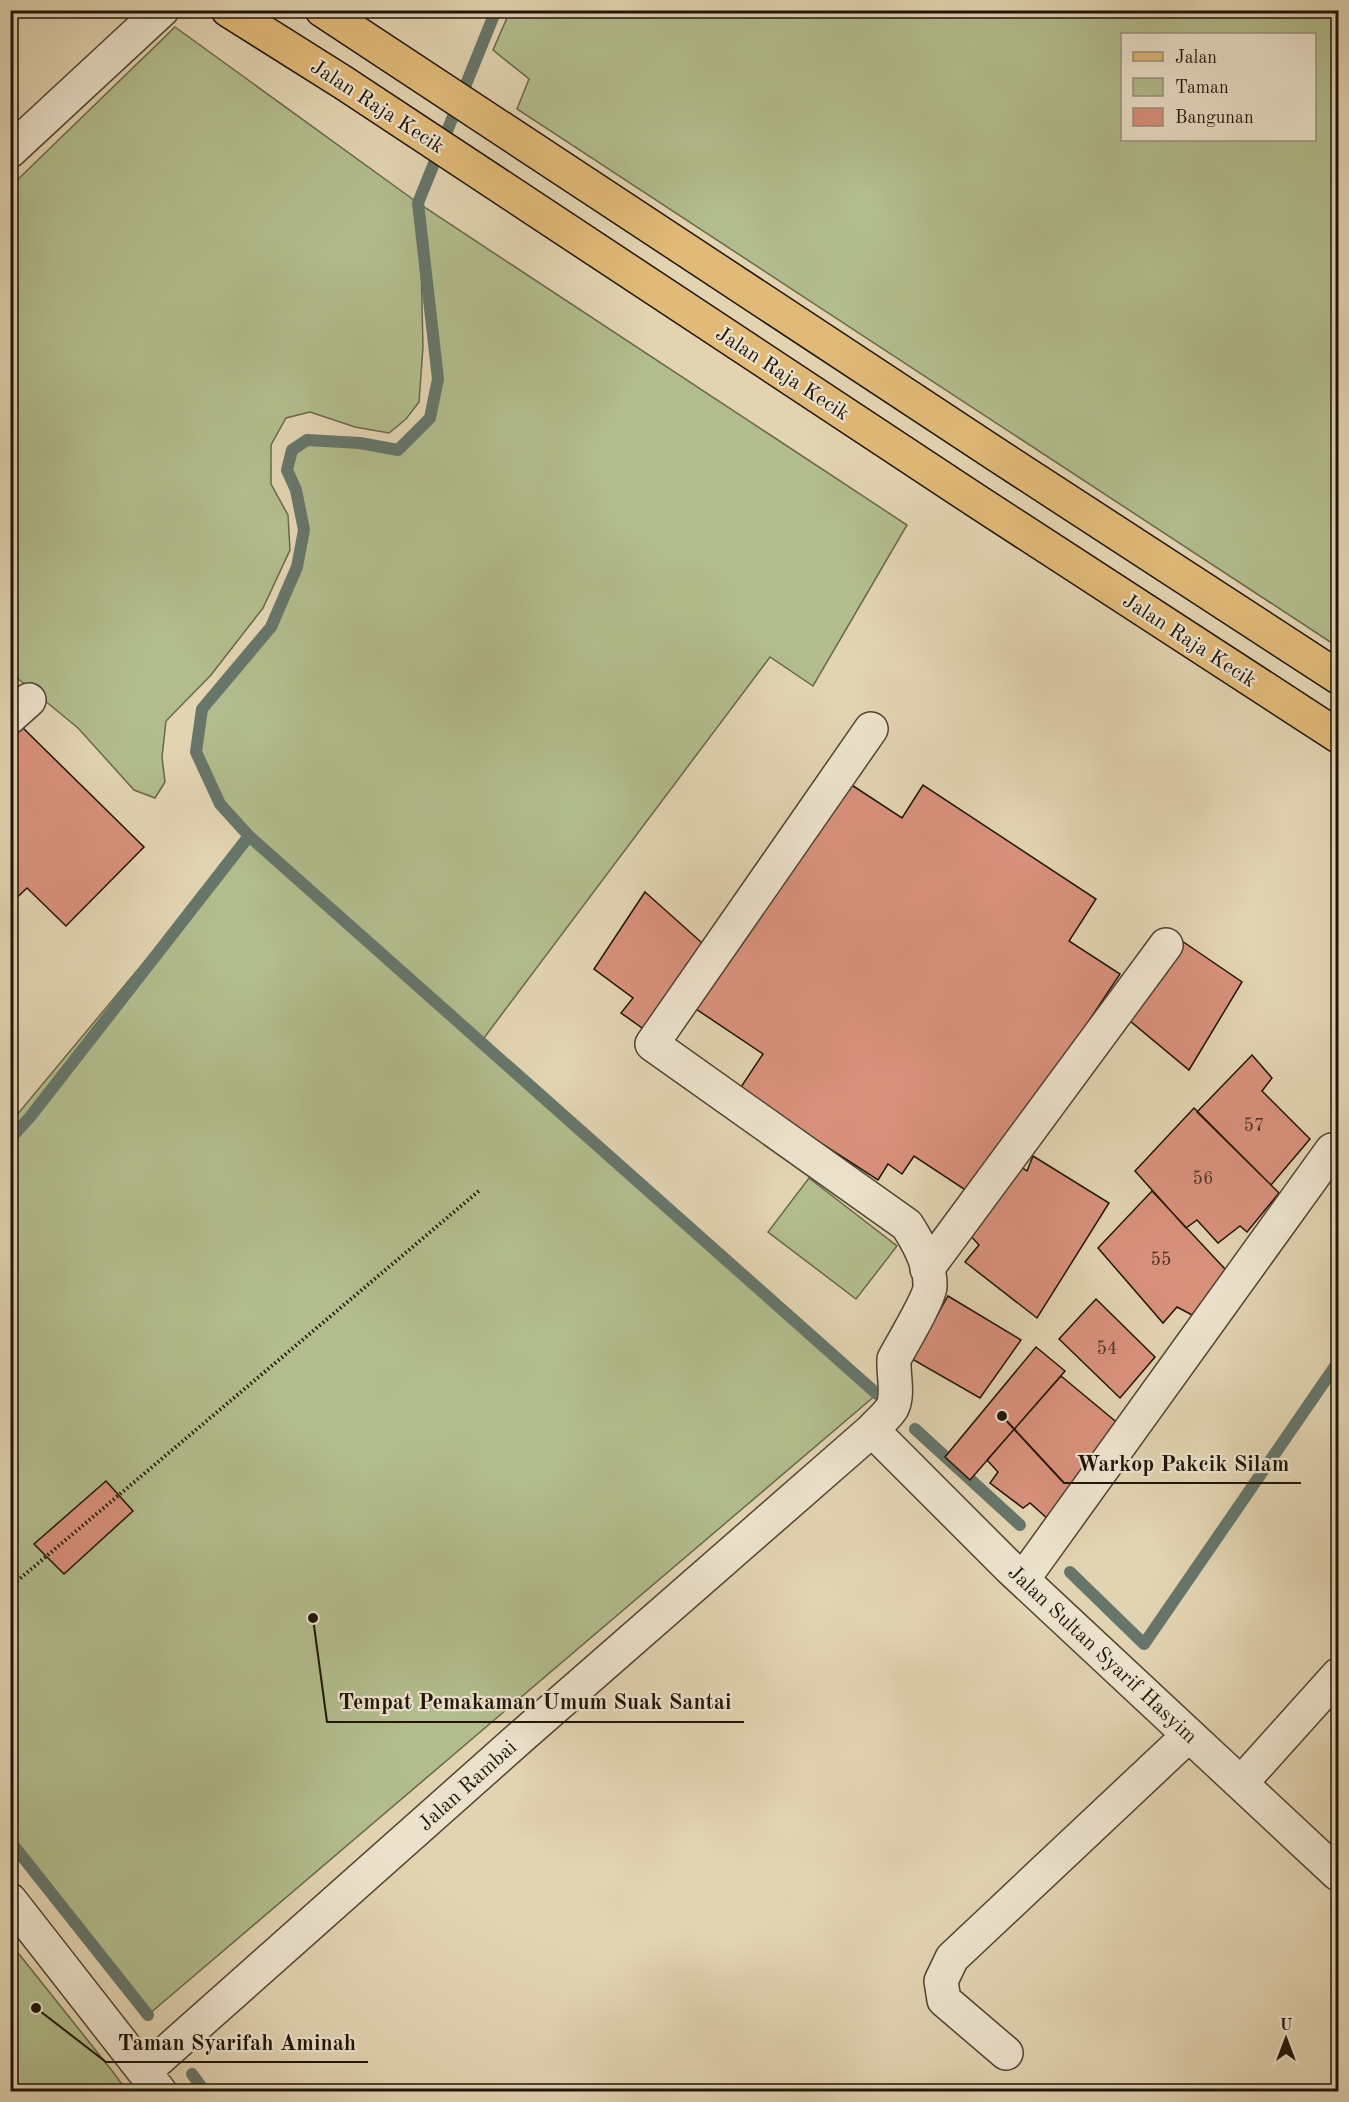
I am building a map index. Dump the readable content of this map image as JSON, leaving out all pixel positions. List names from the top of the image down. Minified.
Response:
{"streets":{"main road":["Jalan Raja Kecik"],"street":["Jalan Sultan Syarif Hasyim","Jalan Rambai"]},"crossings":[["Jalan Sultan Syarif Hasyim","Jalan Rambai"]],"places":["Warkop Pakcik Silam","Tempat Pemakaman Umum Suak Santai","Taman Syarifah Aminah"],"house_numbers":["57","56","55","54"],"legend":["Jalan","Taman","Bangunan"],"north":"top"}
